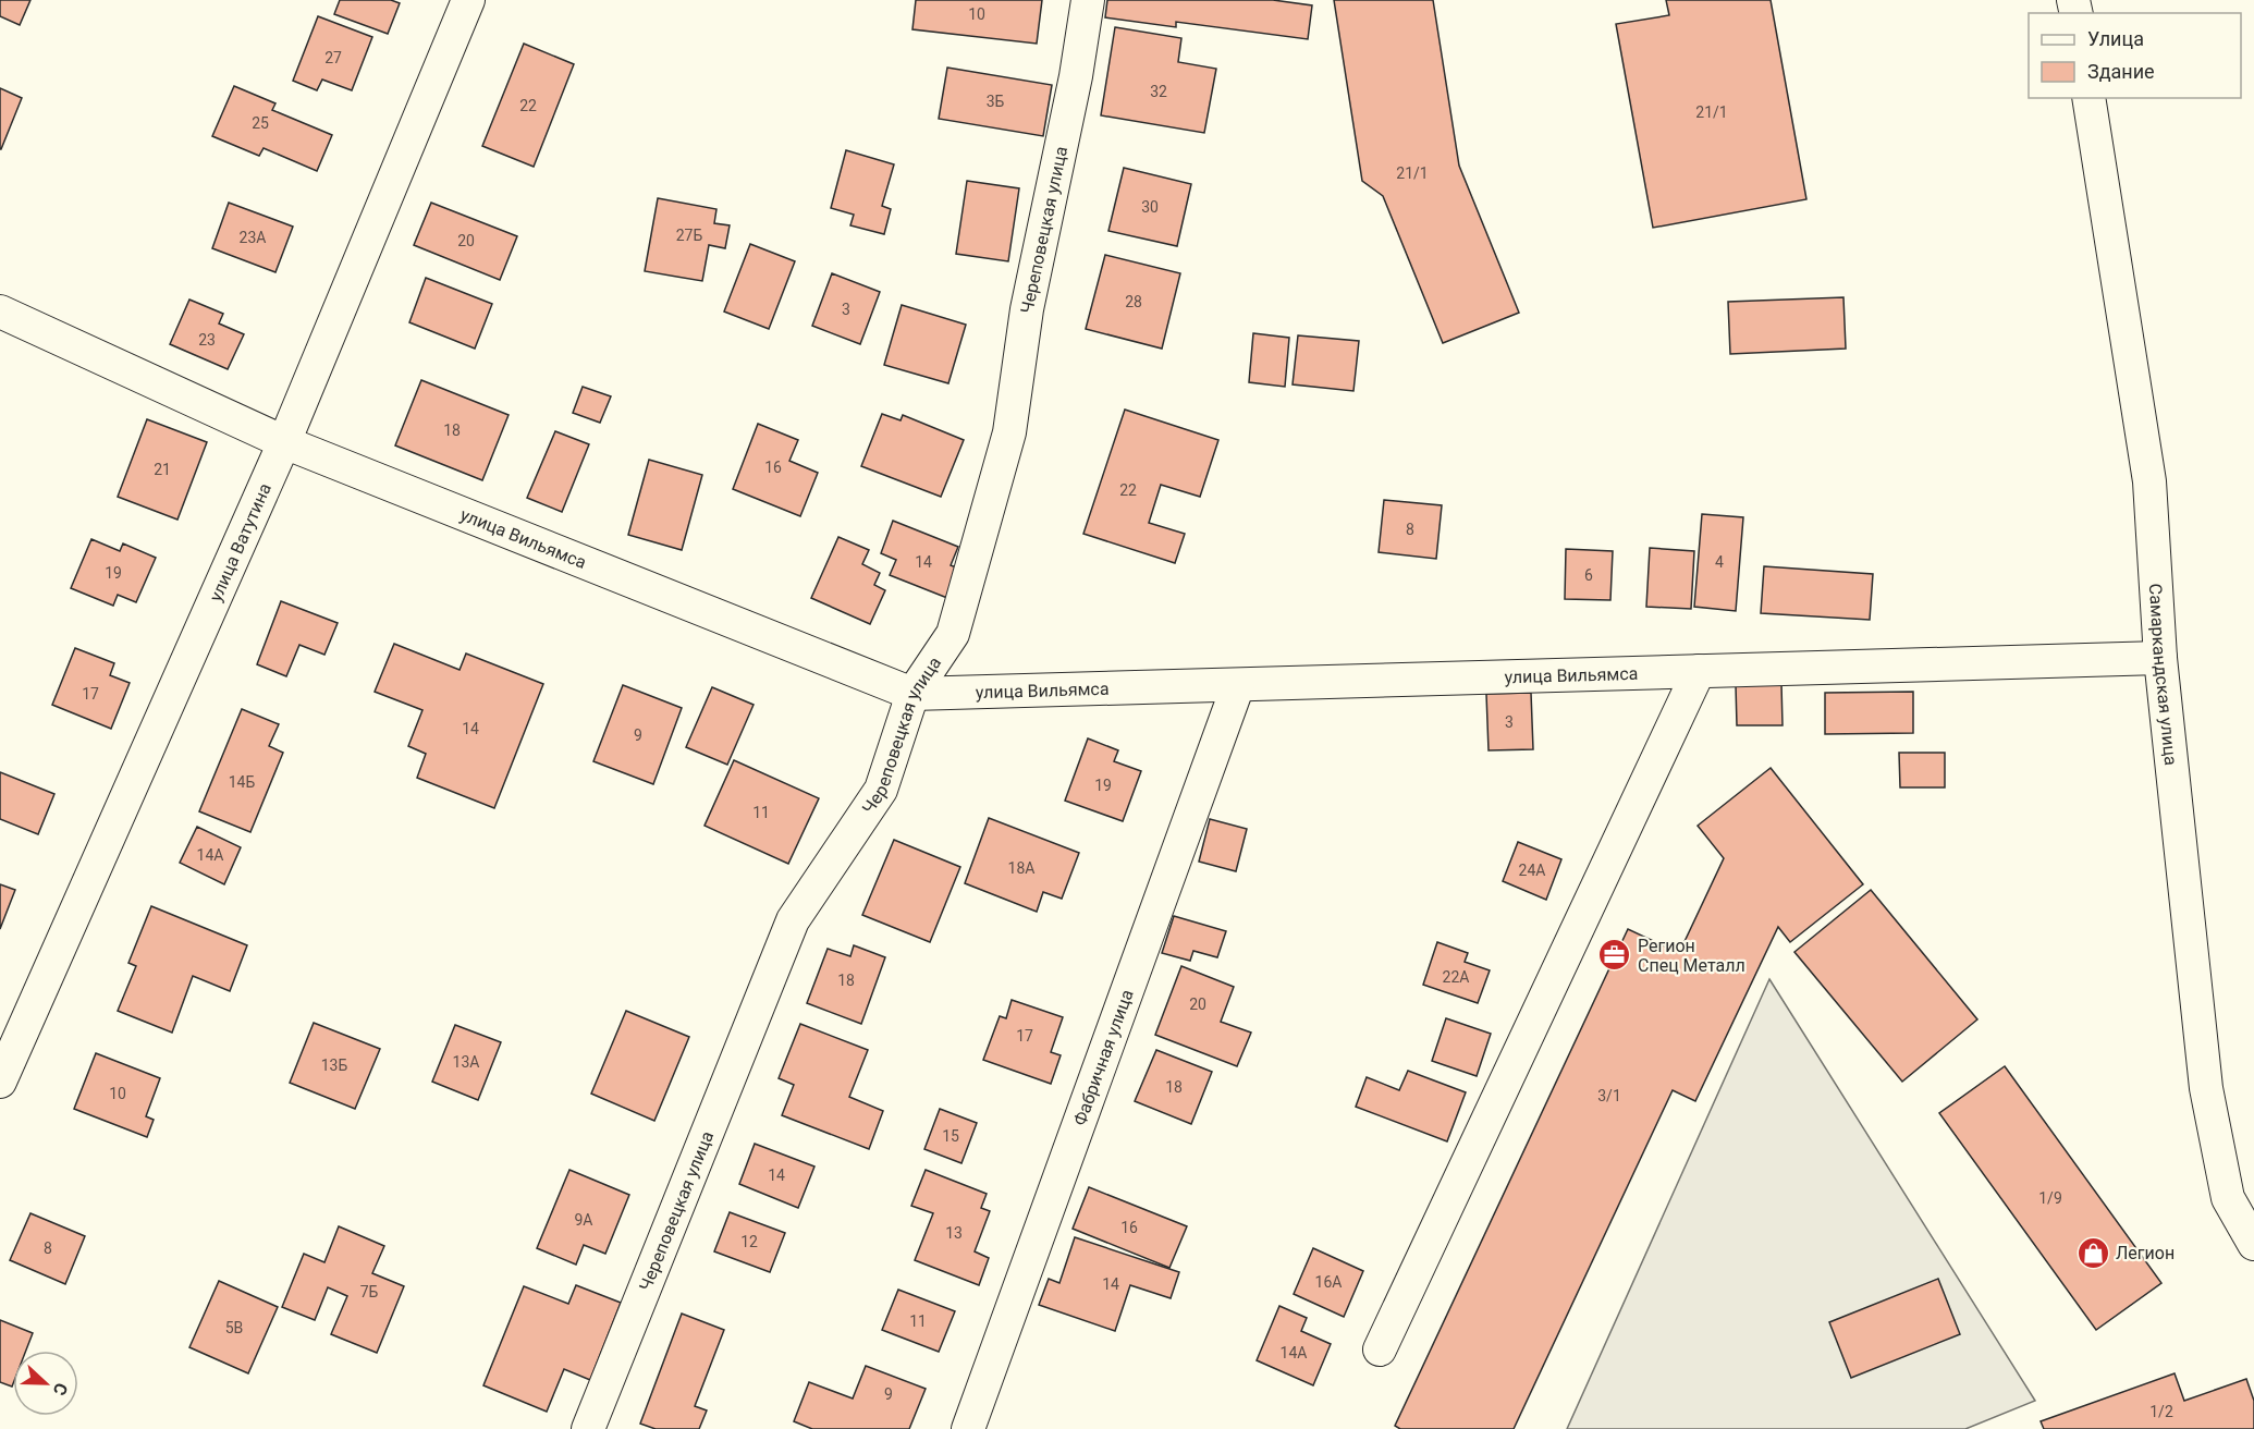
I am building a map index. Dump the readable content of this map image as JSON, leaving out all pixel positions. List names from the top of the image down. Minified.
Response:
{"streets":{"street":["Череповецкая улица","улица Вильямса","улица Ватутина","Самаркандская улица","Фабричная улица"]},"crossings":[["Череповецкая улица","улица Вильямса"],["улица Вильямса","улица Ватутина"],["улица Вильямса","Самаркандская улица"],["улица Вильямса","Фабричная улица"]],"places":{"office":["Регион Спец Металл"],"shop":["Легион"]},"house_numbers":["10","27","32","3Б","22","21/1","25","21/1","30","27Б","23А","20","28","3","23","18","16","21","22","8","14","4","19","6","17","3","14","9","14Б","19","11","14А","18А","24А","22А","18","20","17","13А","13Б","18","10","3/1","15","14","1/9","9А","16","13","12","8","16А","14","7Б","11","5В","14А","9","1/2"],"legend":["Улица","Здание"],"north":"right"}
